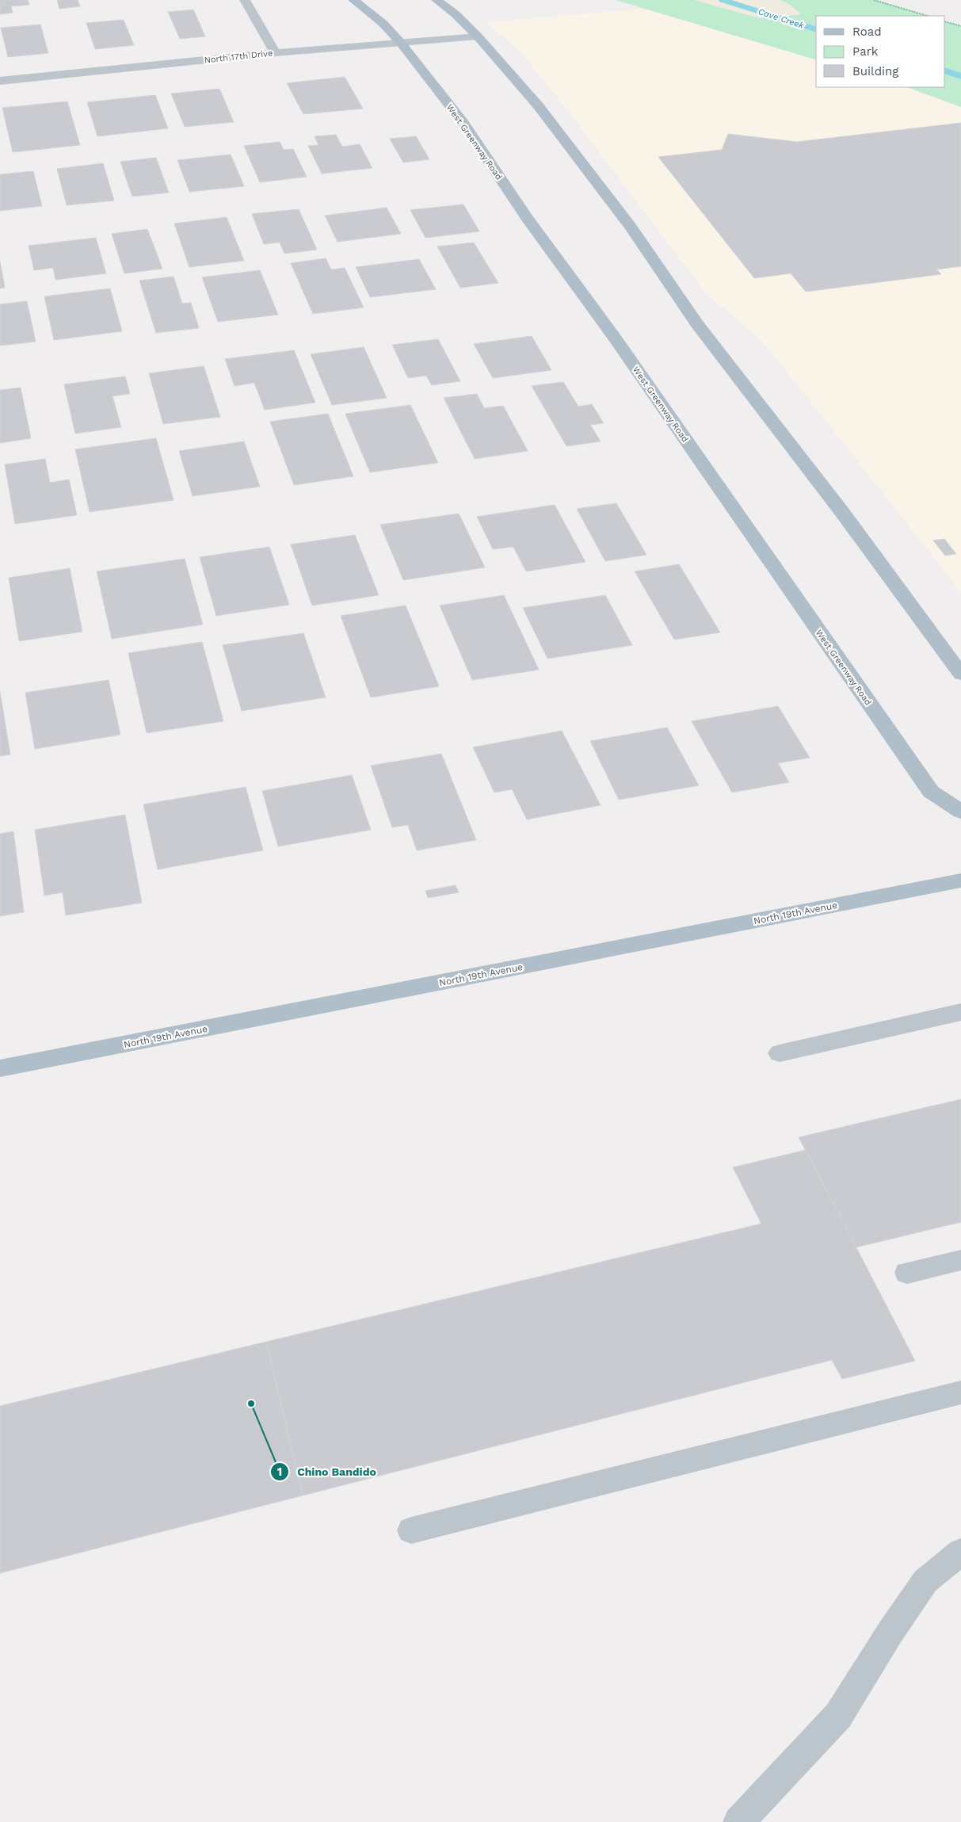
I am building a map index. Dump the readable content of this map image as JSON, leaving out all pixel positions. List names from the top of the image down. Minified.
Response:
{"streets":{"main road":["West Greenway Road","North 19th Avenue"],"street":["North 17th Drive"]},"crossings":[["North 17th Drive","West Greenway Road"]],"water":["Cave Creek"],"places":["Chino Bandido"],"legend":["Road","Park","Building"]}
